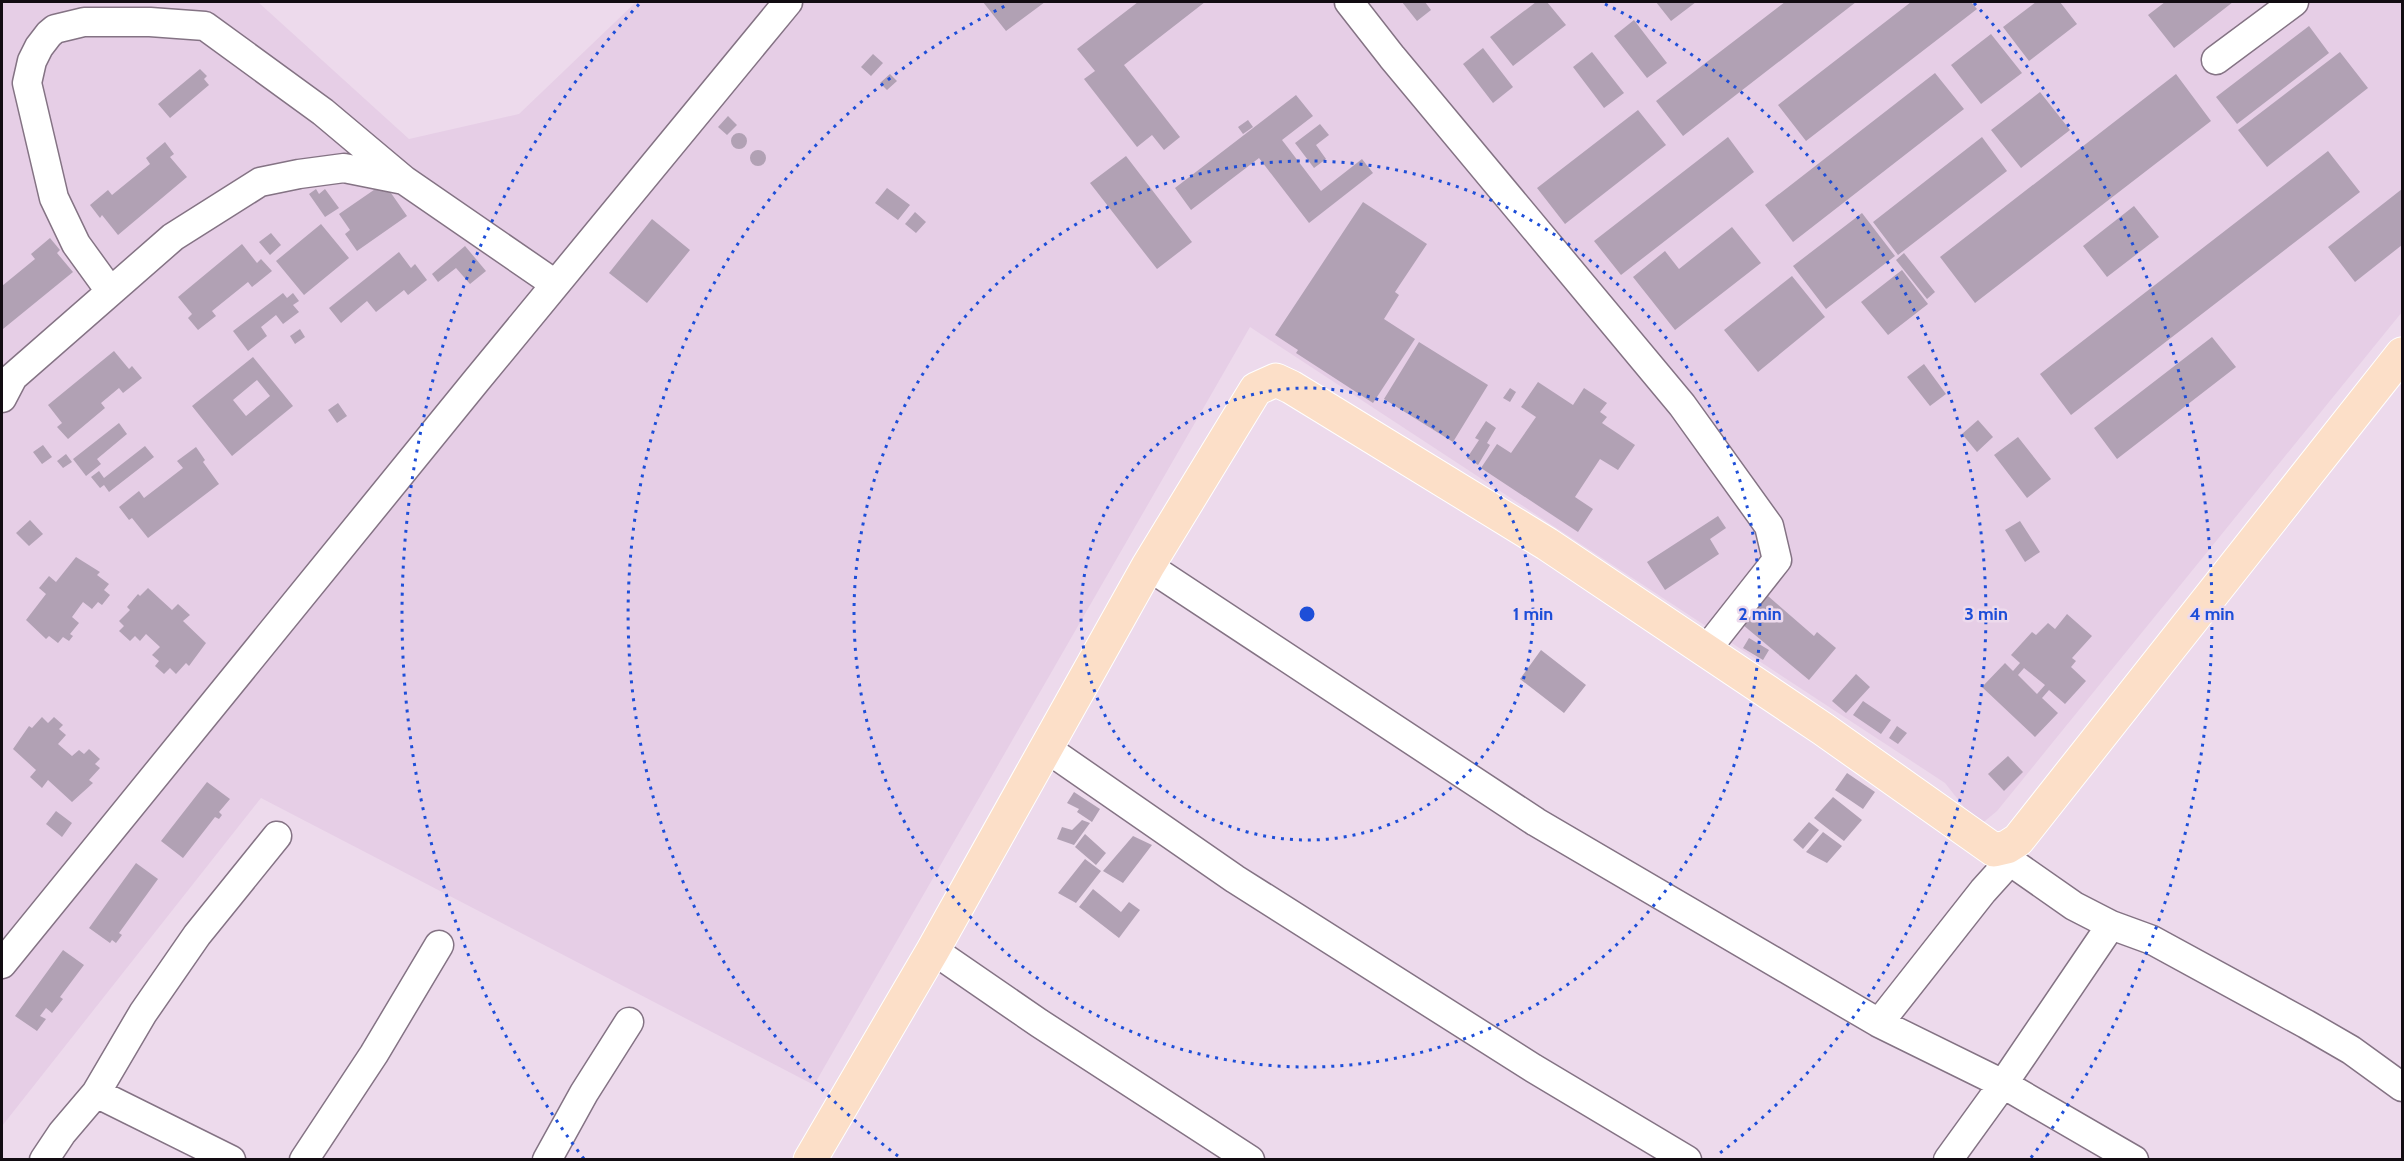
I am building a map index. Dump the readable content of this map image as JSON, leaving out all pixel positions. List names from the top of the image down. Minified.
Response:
{"rings":["1 min","2 min","3 min","4 min"]}
